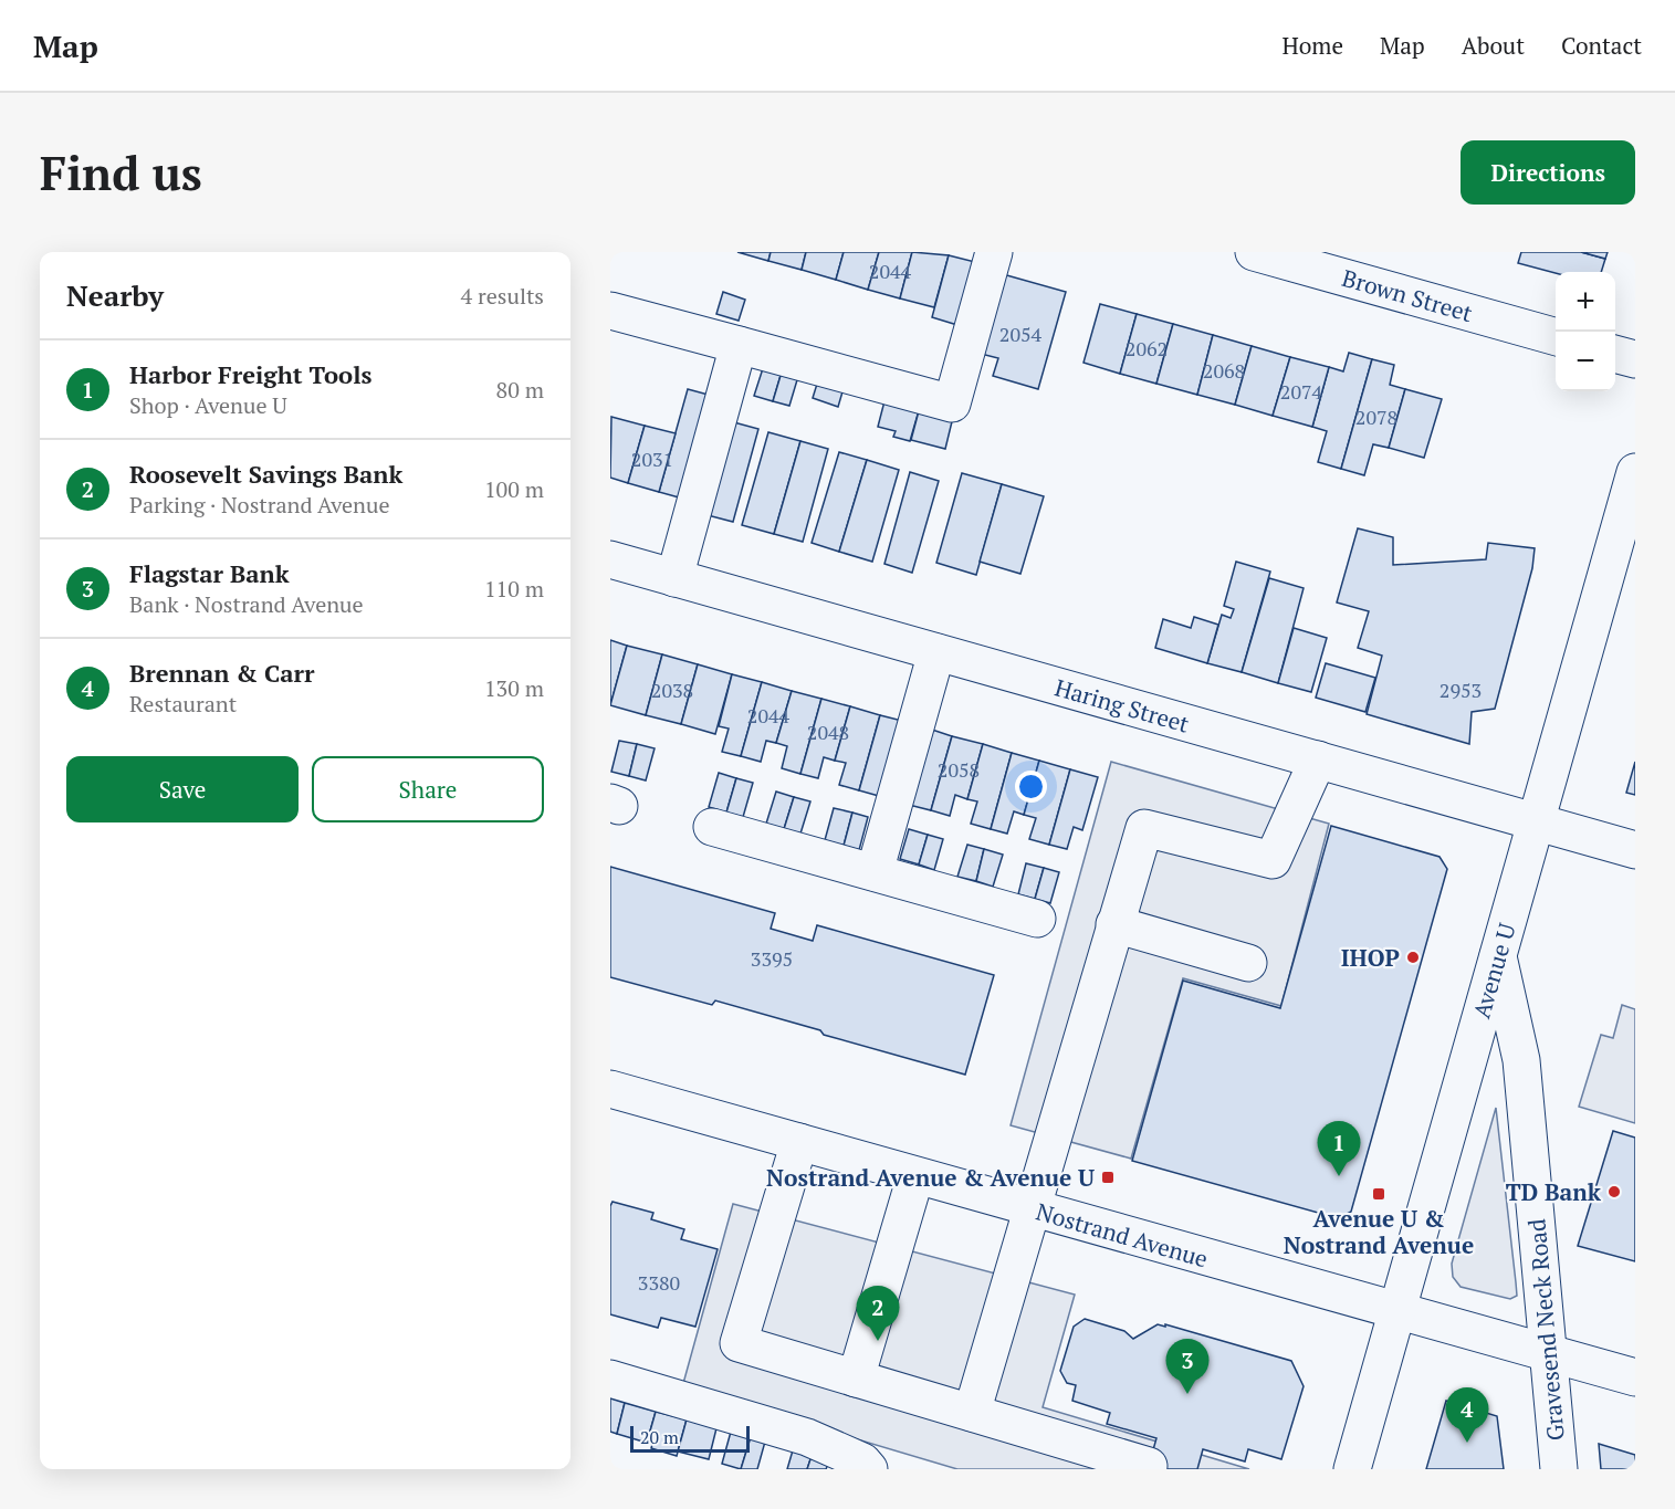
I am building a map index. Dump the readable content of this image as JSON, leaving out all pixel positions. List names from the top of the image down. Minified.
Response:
{"streets":{"main road":["Brown Street","Haring Street","Avenue U","Nostrand Avenue","Gravesend Neck Road"]},"crossings":[["Haring Street","Avenue U"],["Avenue U","Nostrand Avenue"],["Avenue U","Gravesend Neck Road"],["Nostrand Avenue","Gravesend Neck Road"]],"places":{"other":["IHOP","TD Bank"],"transit":["Nostrand Avenue & Avenue U","Avenue U & Nostrand Avenue"]},"house_numbers":["2044","2054","2062","2068","2074","2078","2031","2038","2953","2044","2048","2058","3395","3380"],"scale_bar":"20 m","page":{"header":"Map","nav":["Home","Map","About","Contact"],"buttons":["Directions",["Save","Share"]],"title":"Find us","heading":["Nearby","4 results"],"map_buttons":["+","−"],"list":[{"mark":"1","name":"Harbor Freight Tools","note":"Shop · Avenue U","value":"80 m"},{"mark":"2","name":"Roosevelt Savings Bank","note":"Parking · Nostrand Avenue","value":"100 m"},{"mark":"3","name":"Flagstar Bank","note":"Bank · Nostrand Avenue","value":"110 m"},{"mark":"4","name":"Brennan & Carr","note":"Restaurant","value":"130 m"}],"pins":["1","2","3","4"],"scale":"20 m"}}
